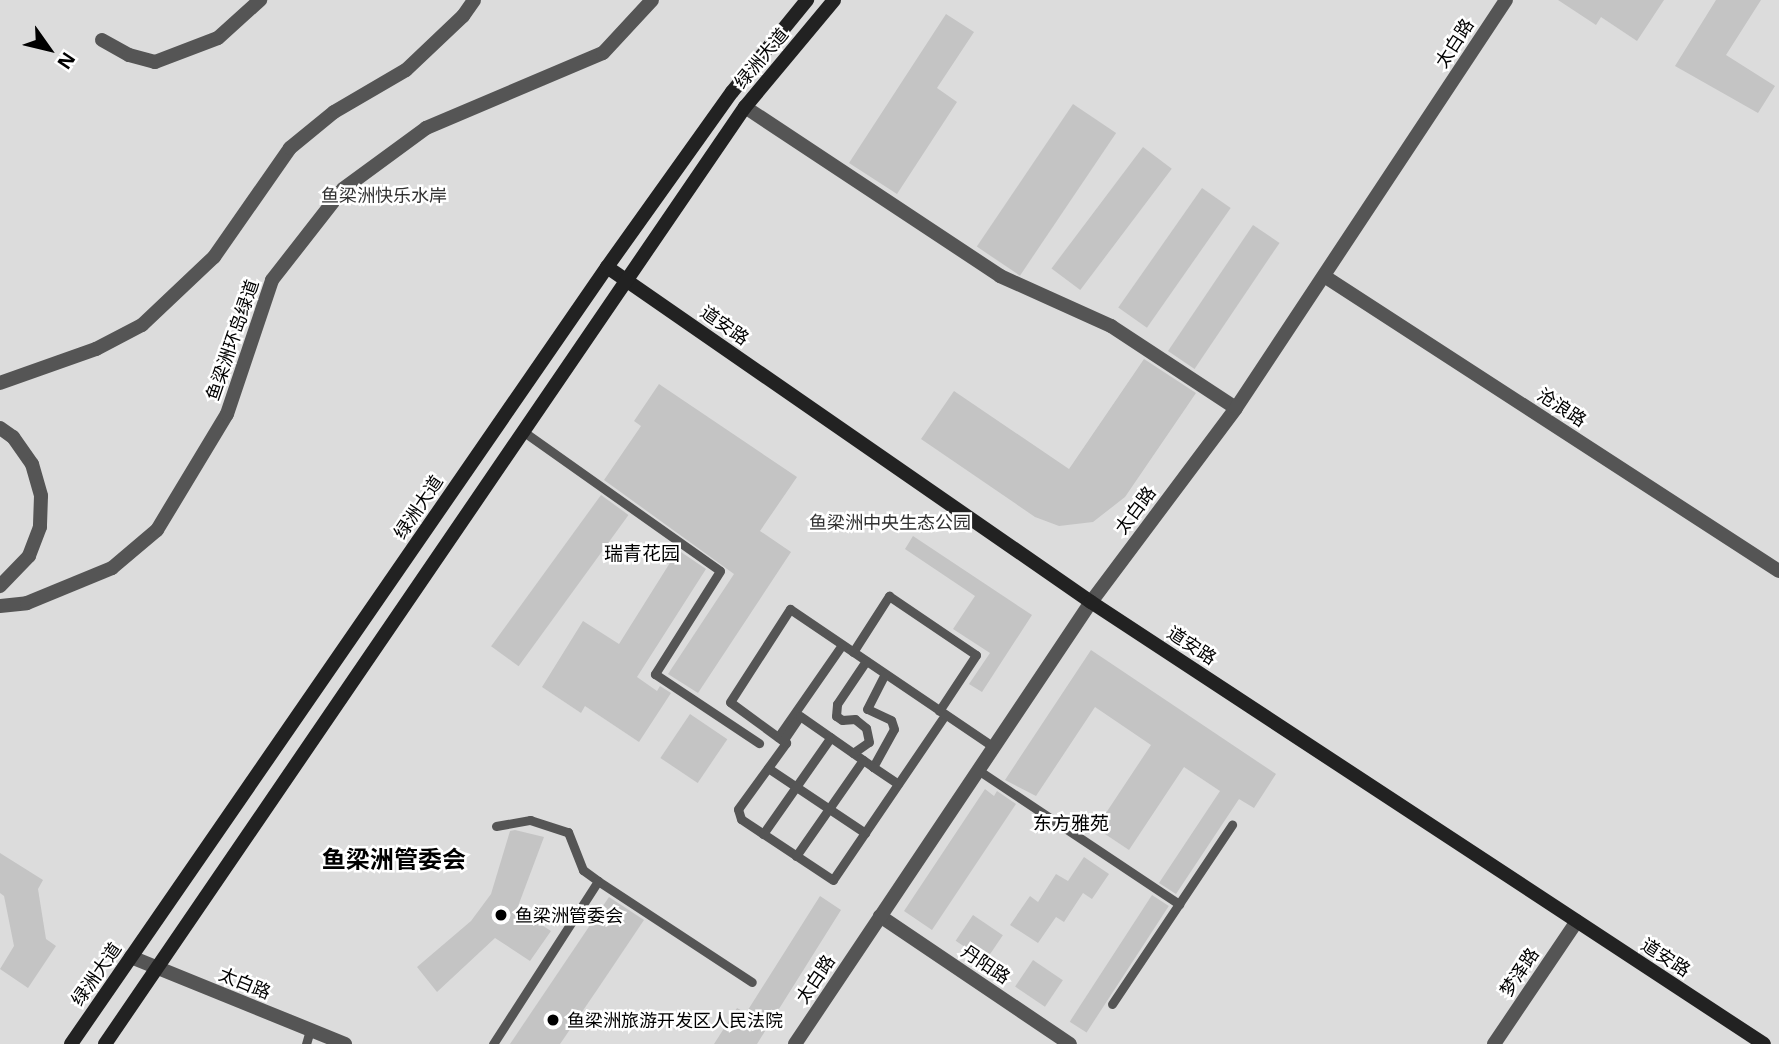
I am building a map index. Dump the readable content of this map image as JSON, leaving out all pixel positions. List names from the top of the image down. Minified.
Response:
{"streets":{"main road":["绿洲大道","道安路"],"street":["太白路","鱼梁洲环岛绿道","沧浪路","丹阳路","梦泽路"]},"crossings":[["太白路","绿洲大道"],["太白路","道安路"],["太白路","沧浪路"],["太白路","丹阳路"],["绿洲大道","道安路"],["道安路","梦泽路"]],"districts":["瑞青花园","东方雅苑","鱼梁洲管委会"],"parks":["鱼梁洲快乐水岸","鱼梁洲中央生态公园"],"places":["鱼梁洲管委会","鱼梁洲旅游开发区人民法院"],"north":"bottom right"}
